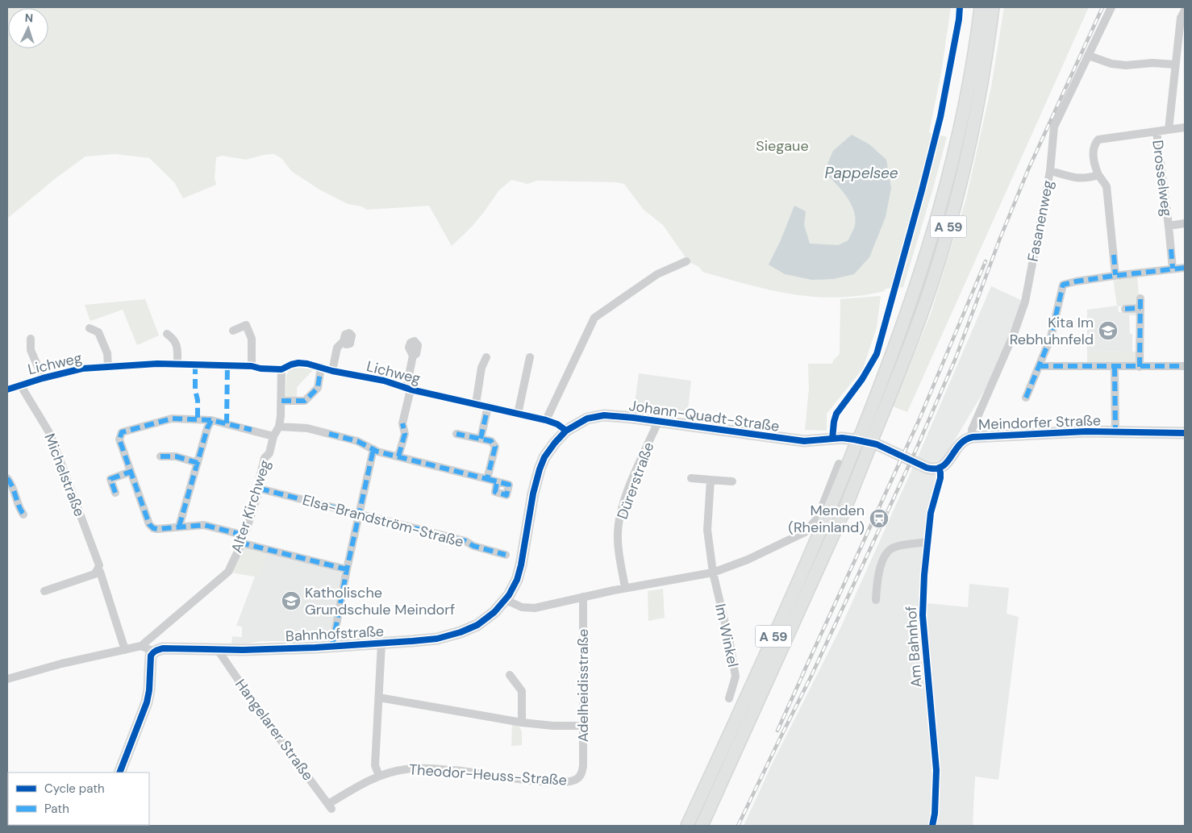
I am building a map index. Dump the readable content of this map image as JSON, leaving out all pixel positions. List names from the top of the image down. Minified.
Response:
{"streets":{"highway":["A 59"],"main road":["Johann-Quadt-Straße","Meindorfer Straße","Bahnhofstraße"],"street":["Drosselweg","Fasanenweg","Lichweg","Michelstraße","Dürerstraße","Alter Kirchweg","Elsa-Brandström-Straße","Im Winkel","Am Bahnhof","Adelheidisstraße","Hangelarer Straße","Theodor-Heuss-Straße"]},"crossings":[["Fasanenweg","Meindorfer Straße"],["Lichweg","Johann-Quadt-Straße"],["Lichweg","Michelstraße"],["Lichweg","Alter Kirchweg"],["Johann-Quadt-Straße","Meindorfer Straße"],["Johann-Quadt-Straße","Dürerstraße"],["Johann-Quadt-Straße","Am Bahnhof"],["Meindorfer Straße","Am Bahnhof"],["Alter Kirchweg","Elsa-Brandström-Straße"],["Bahnhofstraße","Hangelarer Straße"],["Adelheidisstraße","Theodor-Heuss-Straße"],["Hangelarer Straße","Theodor-Heuss-Straße"]],"water":["Pappelsee"],"parks":["Siegaue"],"places":{"school or university":["Kita Im Rebhuhnfeld","Katholische Grundschule Meindorf"],"station":["Menden (Rheinland)"]},"legend":["Cycle path","Path"],"north":"top"}
